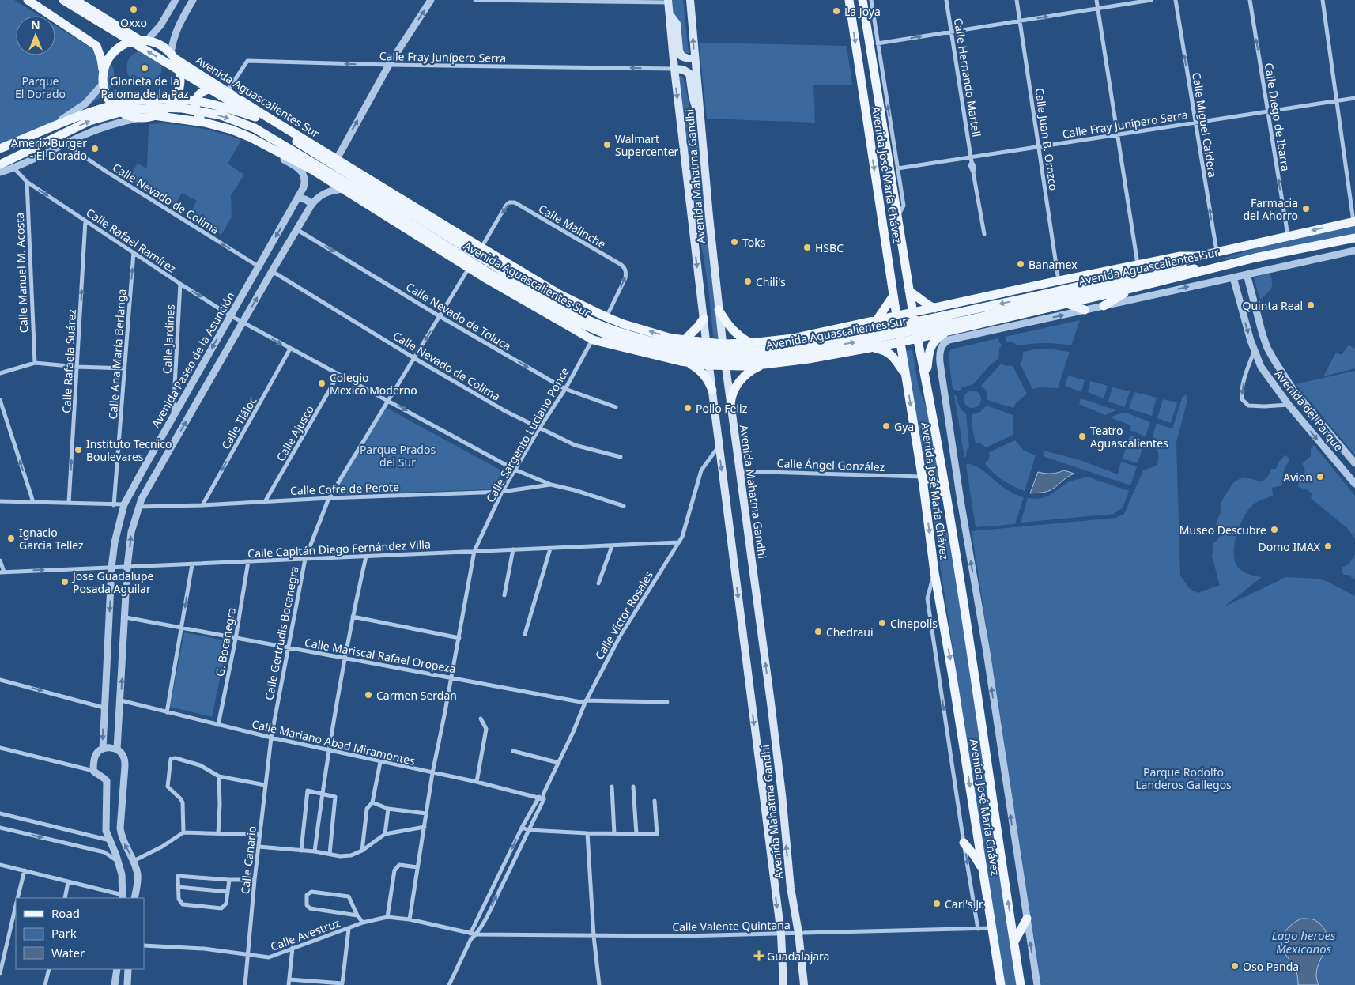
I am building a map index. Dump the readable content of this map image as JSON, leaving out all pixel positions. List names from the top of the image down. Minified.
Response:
{"streets":{"main road":["Avenida Aguascalientes Sur","Avenida José María Chávez","Avenida Mahatma Gandhi"],"street":["Calle Fray Junípero Serra","Calle Hernando Martell","Calle Diego de Ibarra","Calle Miguel Caldera","Calle Juan B. Orozco","Calle Nevado de Colima","Calle Malinche","Calle Rafael Ramírez","Calle Manuel M. Acosta","Calle Nevado de Toluca","Calle Jardines","Calle Ana María Berlanga","Avenida Paseo de la Asunción","Calle Rafaela Suárez","Avenida del Parque","Calle Tláloc","Calle Ajusco","Calle Sargento Luciano Ponce","Calle Ángel González","Calle Cofre de Perote","Calle Capitán Diego Fernández Villa","Calle Víctor Rosales","Calle Gertrudis Bocanegra","G. Bocanegra","Calle Mariscal Rafael Oropeza","Calle Mariano Abad Miramontes","Calle Canario","Calle Valente Quintana","Calle Avestruz"]},"crossings":[["Calle Fray Junípero Serra","Calle Hernando Martell"],["Calle Fray Junípero Serra","Avenida Aguascalientes Sur"],["Calle Fray Junípero Serra","Calle Diego de Ibarra"],["Calle Fray Junípero Serra","Calle Miguel Caldera"],["Calle Fray Junípero Serra","Calle Juan B. Orozco"],["Calle Fray Junípero Serra","Avenida José María Chávez"],["Calle Fray Junípero Serra","Avenida Mahatma Gandhi"],["Avenida Aguascalientes Sur","Calle Diego de Ibarra"],["Avenida Aguascalientes Sur","Calle Miguel Caldera"],["Avenida Aguascalientes Sur","Calle Juan B. Orozco"],["Avenida Aguascalientes Sur","Avenida José María Chávez"],["Avenida Aguascalientes Sur","Avenida Mahatma Gandhi"],["Avenida Aguascalientes Sur","Calle Nevado de Colima"],["Avenida Aguascalientes Sur","Calle Malinche"],["Avenida Aguascalientes Sur","Calle Rafael Ramírez"],["Avenida Aguascalientes Sur","Avenida Paseo de la Asunción"],["Avenida Aguascalientes Sur","Avenida del Parque"],["Avenida Aguascalientes Sur","Calle Sargento Luciano Ponce"],["Avenida Aguascalientes Sur","Calle Gertrudis Bocanegra"],["Avenida José María Chávez","Calle Ángel González"],["Avenida José María Chávez","Calle Valente Quintana"],["Avenida Mahatma Gandhi","Calle Ángel González"],["Avenida Mahatma Gandhi","Calle Víctor Rosales"],["Avenida Mahatma Gandhi","Calle Valente Quintana"],["Calle Nevado de Colima","Avenida Paseo de la Asunción"],["Calle Nevado de Colima","Calle Sargento Luciano Ponce"],["Calle Nevado de Colima","Calle Gertrudis Bocanegra"],["Calle Rafael Ramírez","Calle Manuel M. Acosta"],["Calle Rafael Ramírez","Calle Jardines"],["Calle Rafael Ramírez","Calle Ana María Berlanga"],["Calle Rafael Ramírez","Avenida Paseo de la Asunción"],["Calle Rafael Ramírez","Calle Rafaela Suárez"],["Calle Rafael Ramírez","Calle Tláloc"],["Calle Rafael Ramírez","Calle Ajusco"],["Calle Rafael Ramírez","Calle Sargento Luciano Ponce"],["Calle Rafael Ramírez","Calle Cofre de Perote"],["Calle Rafael Ramírez","Calle Gertrudis Bocanegra"],["Calle Nevado de Toluca","Calle Sargento Luciano Ponce"],["Calle Nevado de Toluca","Calle Gertrudis Bocanegra"],["Calle Jardines","Avenida Paseo de la Asunción"],["Avenida Paseo de la Asunción","Calle Capitán Diego Fernández Villa"],["Calle Tláloc","Calle Cofre de Perote"],["Calle Ajusco","Calle Cofre de Perote"],["Calle Sargento Luciano Ponce","Calle Cofre de Perote"],["Calle Sargento Luciano Ponce","Calle Capitán Diego Fernández Villa"],["Calle Sargento Luciano Ponce","Calle Mariscal Rafael Oropeza"],["Calle Sargento Luciano Ponce","Calle Mariano Abad Miramontes"],["Calle Sargento Luciano Ponce","Calle Avestruz"],["Calle Cofre de Perote","Calle Gertrudis Bocanegra"],["Calle Capitán Diego Fernández Villa","Calle Víctor Rosales"],["Calle Capitán Diego Fernández Villa","Calle Gertrudis Bocanegra"],["Calle Capitán Diego Fernández Villa","G. Bocanegra"],["Calle Víctor Rosales","Calle Mariscal Rafael Oropeza"],["Calle Víctor Rosales","Calle Mariano Abad Miramontes"],["Calle Víctor Rosales","Calle Valente Quintana"],["Calle Gertrudis Bocanegra","Calle Mariscal Rafael Oropeza"],["Calle Gertrudis Bocanegra","Calle Mariano Abad Miramontes"],["Calle Gertrudis Bocanegra","Calle Canario"],["G. Bocanegra","Calle Mariscal Rafael Oropeza"],["G. Bocanegra","Calle Mariano Abad Miramontes"],["Calle Mariano Abad Miramontes","Calle Canario"],["Calle Canario","Calle Avestruz"],["Calle Valente Quintana","Calle Avestruz"]],"one_way":["Calle Fray Junípero Serra","Calle Diego de Ibarra","Calle Miguel Caldera","Calle Nevado de Colima","Calle Rafael Ramírez","Calle Nevado de Toluca","Calle Ana María Berlanga","Calle Rafaela Suárez","Calle Tláloc"],"water":["Lago heroes Mexicanos"],"parks":["Parque El Dorado","Parque Prados del Sur","Parque Rodolfo Landeros Gallegos"],"places":{"other":["Oxxo","La Joya","Glorieta de la Paloma de la Paz","Walmart Supercenter","Amerix Burger - El Dorado","Farmacia del Ahorro","Toks","HSBC","Banamex","Chili's","Quinta Real","Colegio Mexico Moderno","Pollo Feliz","Gya","Teatro Aguascalientes","Instituto Tecnico Boulevares","Avion","Museo Descubre","Ignacio Garcia Tellez","Domo IMAX","Jose Guadalupe Posada Aguilar","Cinepolis","Chedraui","Carmen Serdan","Carl's Jr.","Oso Panda"],"health":["Guadalajara"]},"legend":["Road","Park","Water"],"north":"top"}
